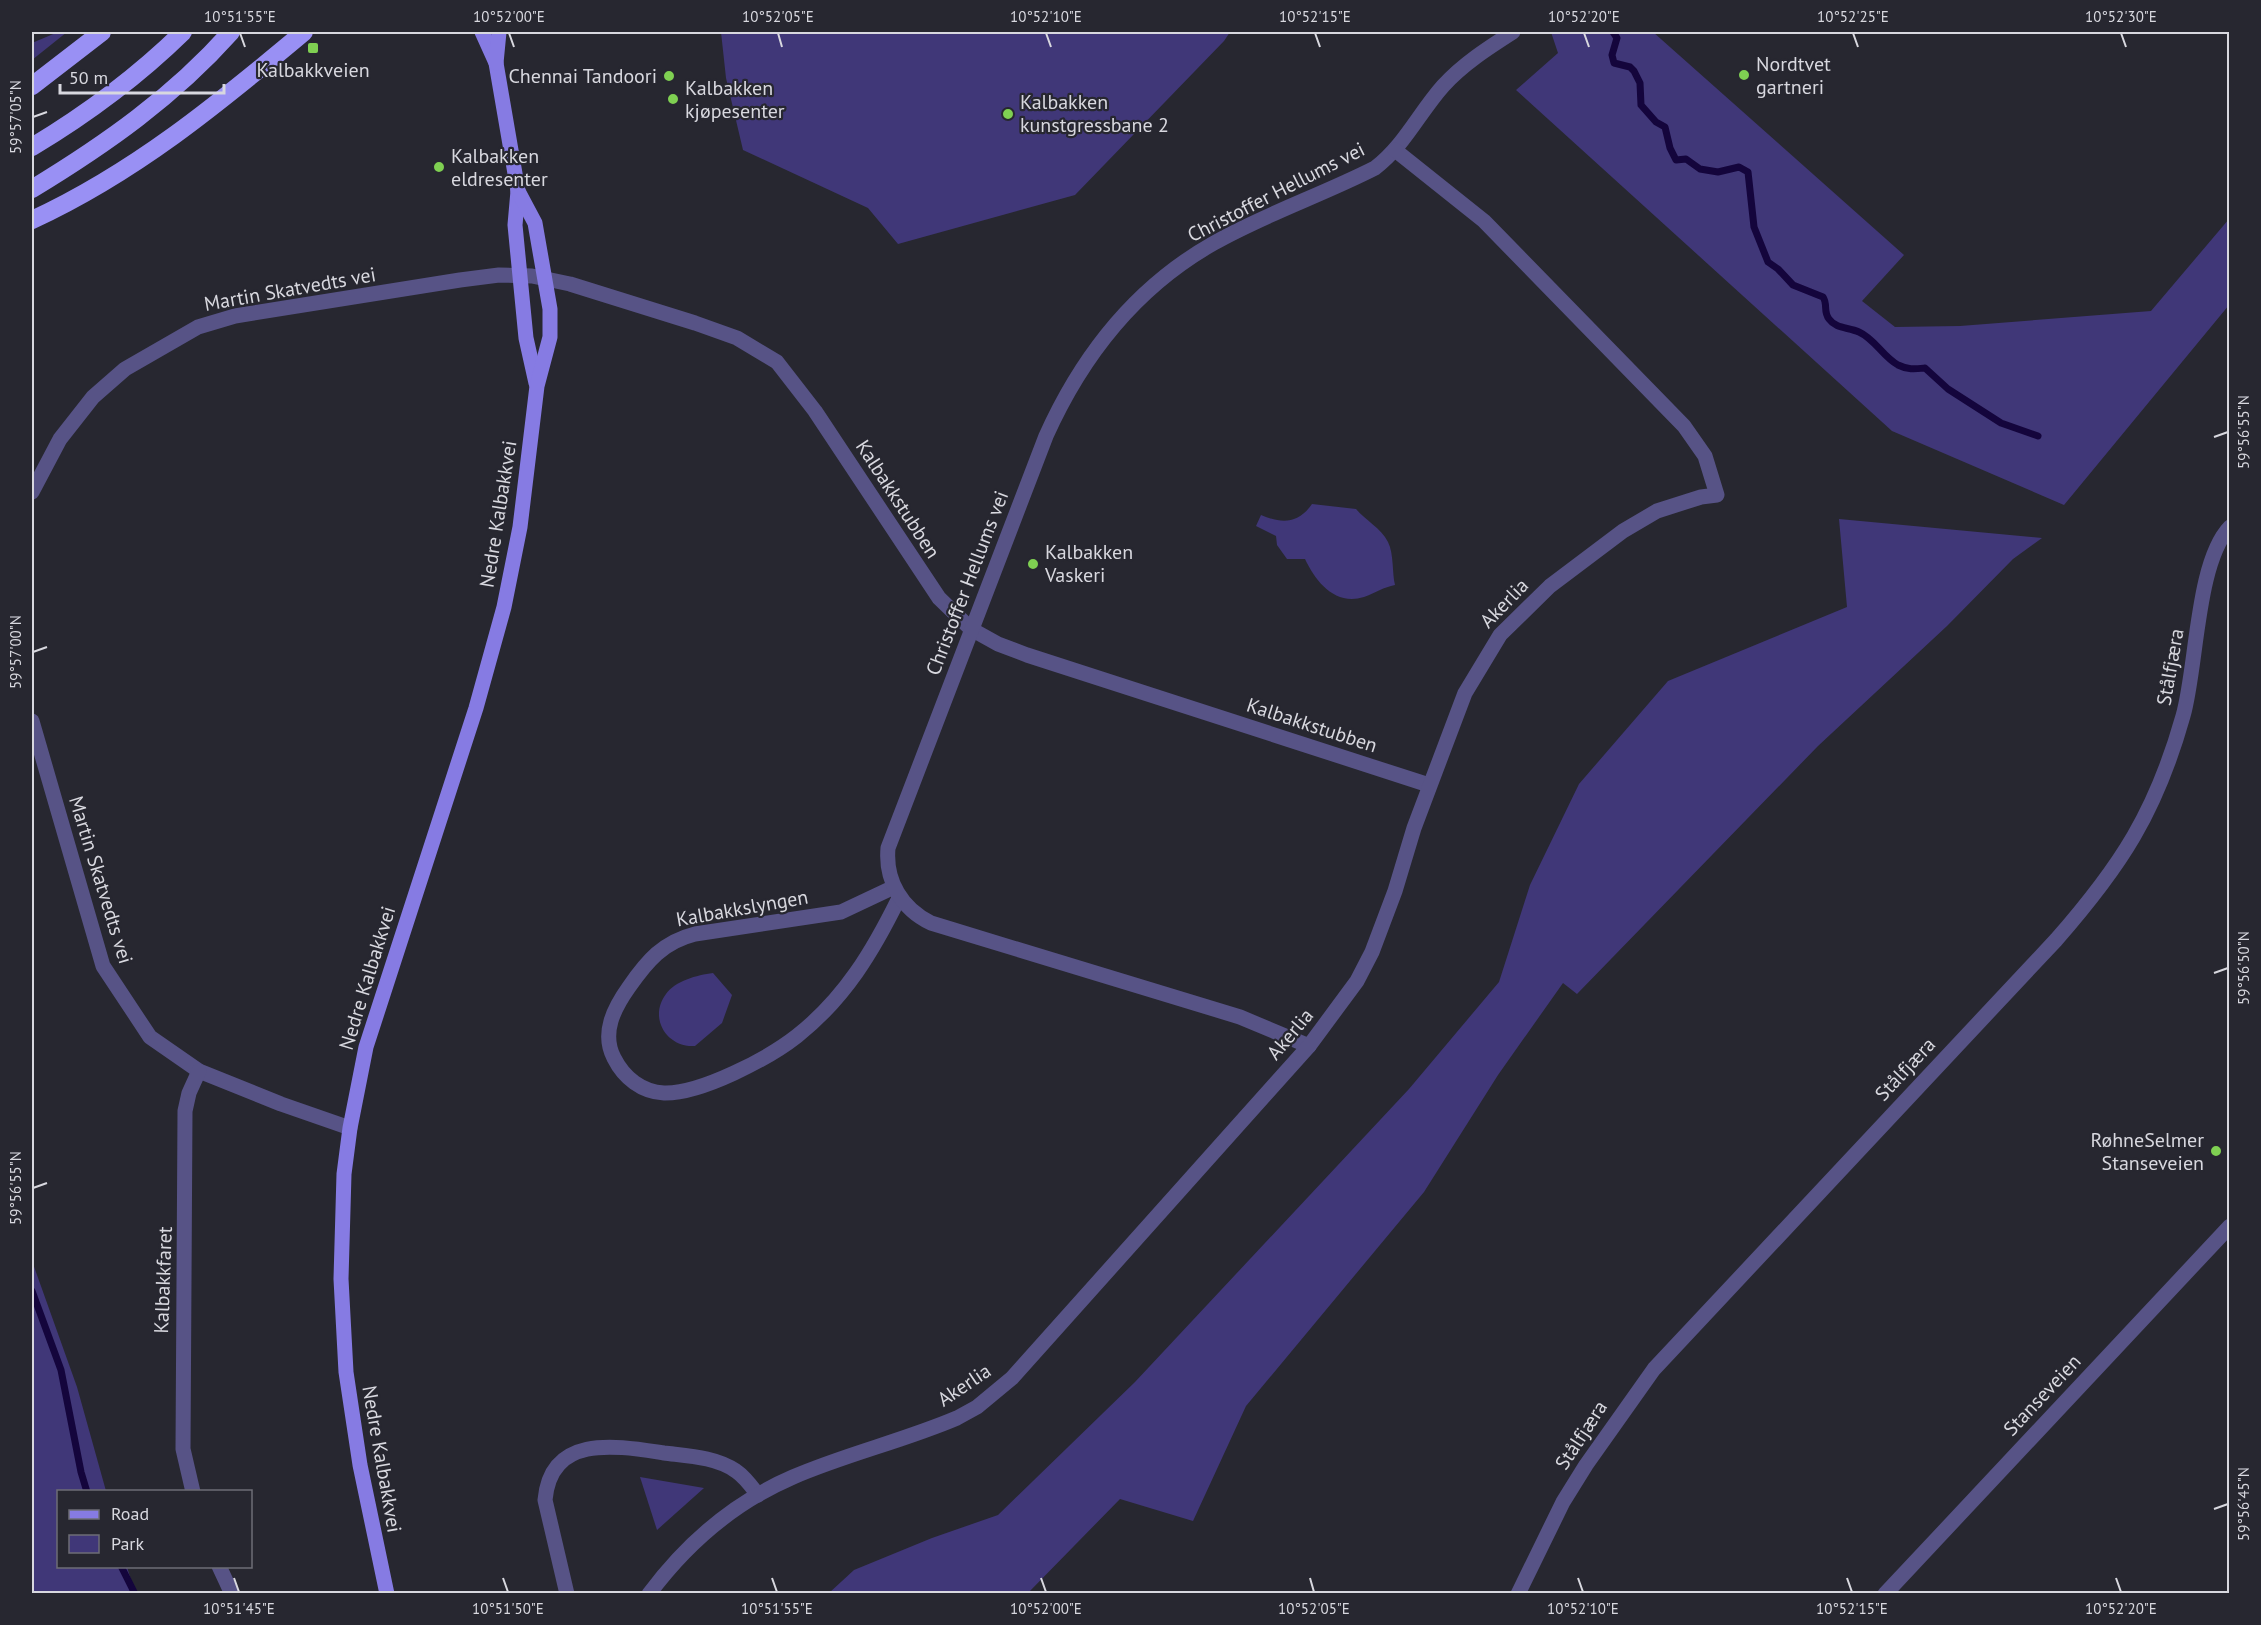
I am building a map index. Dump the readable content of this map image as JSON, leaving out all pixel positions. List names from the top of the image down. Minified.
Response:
{"streets":{"main road":["Nedre Kalbakkvei"],"street":["Christoffer Hellums vei","Martin Skatvedts vei","Kalbakkstubben","Akerlia","Stålfjæra","Kalbakkslyngen","Kalbakkfaret","Stanseveien"]},"crossings":[["Christoffer Hellums vei","Kalbakkstubben"],["Christoffer Hellums vei","Akerlia"],["Christoffer Hellums vei","Kalbakkslyngen"],["Martin Skatvedts vei","Kalbakkstubben"],["Martin Skatvedts vei","Nedre Kalbakkvei"],["Martin Skatvedts vei","Kalbakkfaret"],["Kalbakkstubben","Nedre Kalbakkvei"],["Kalbakkstubben","Akerlia"]],"places":{"transit":["Kalbakkveien"],"other":["Nordtvet gartneri","Chennai Tandoori","Kalbakken kjøpesenter","Kalbakken kunstgressbane 2","Kalbakken eldresenter","Kalbakken Vaskeri","RøhneSelmer Stanseveien"]},"legend":["Road","Park"],"scale_bar":"50 m","coordinates":["10°51'55\"E","10°52'00\"E","10°52'05\"E","10°52'10\"E","10°52'15\"E","10°52'20\"E","10°52'25\"E","10°52'30\"E","59°57'05\"N","59°56'55\"N","59°57'00\"N","59°56'50\"N","59°56'45\"N","10°51'45\"E","10°51'50\"E"]}
